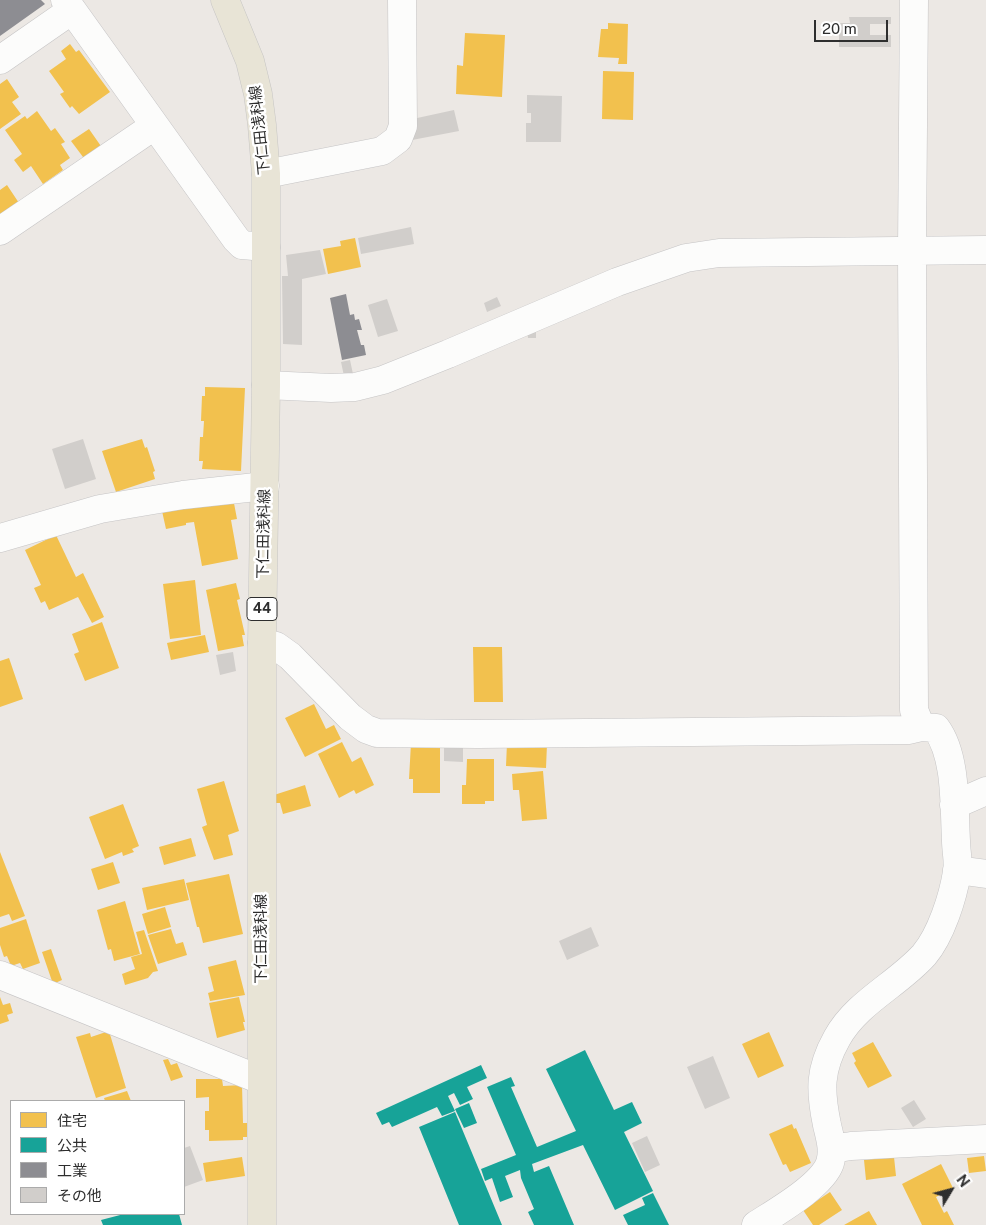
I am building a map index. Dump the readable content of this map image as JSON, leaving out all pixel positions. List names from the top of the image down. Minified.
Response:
{"streets":{"main road":["下仁田浅科線","44"]},"legend":["住宅","公共","工業","その他"],"scale_bar":"20 m","north":"top right"}
